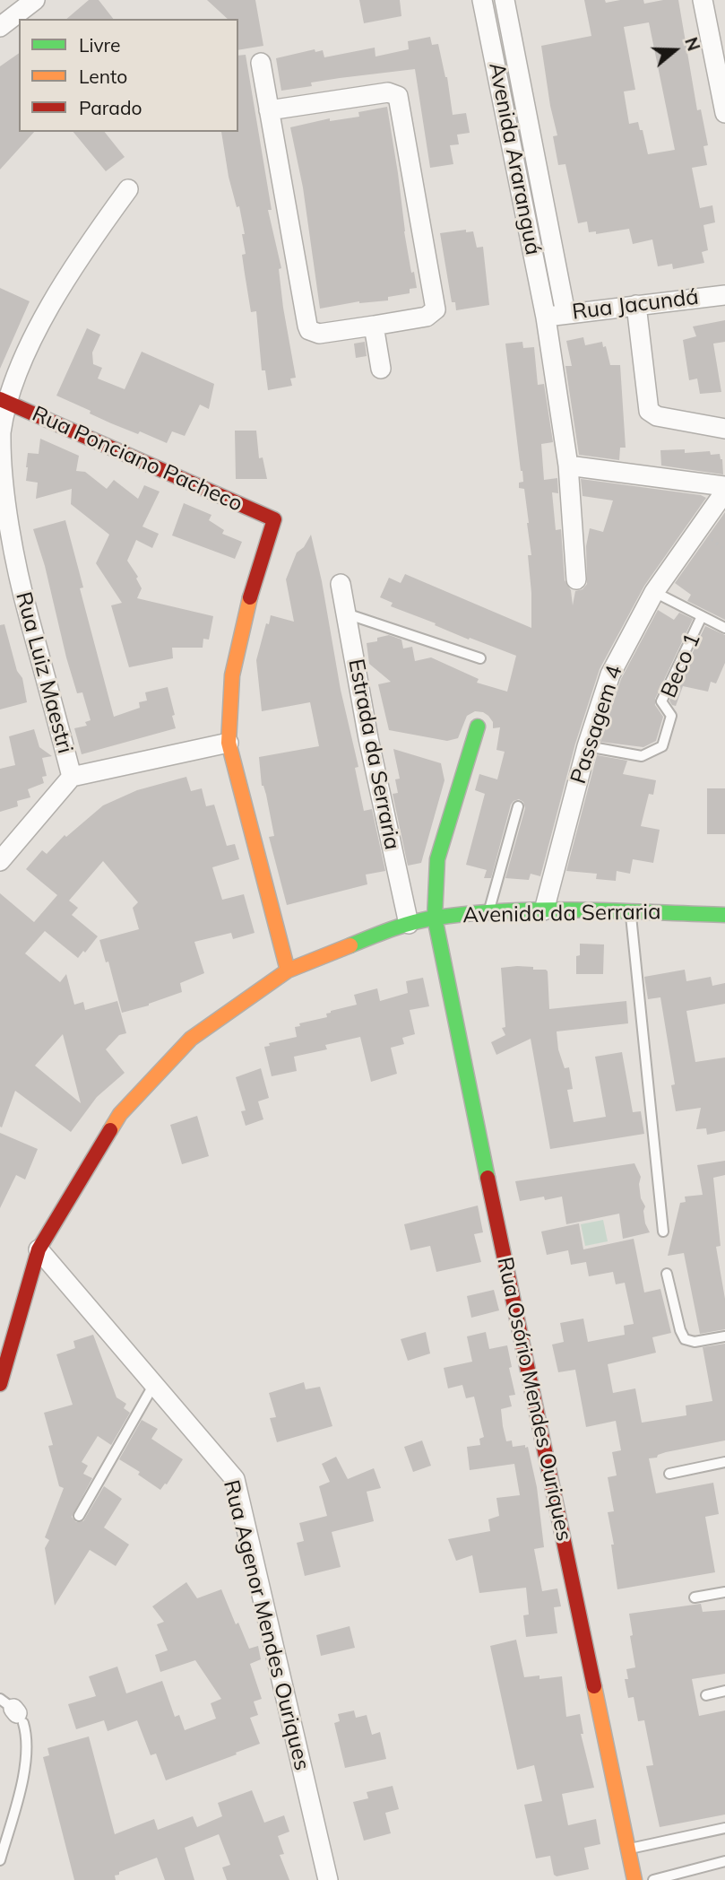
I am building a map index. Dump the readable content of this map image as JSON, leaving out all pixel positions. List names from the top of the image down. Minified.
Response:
{"streets":{"street":["Avenida Araranguá","Rua Jacundá","Rua Ponciano Pacheco","Rua Luiz Maestri","Passagem 4","Estrada da Serraria","Avenida da Serraria","Rua Osório Mendes Ouriques","Rua Agenor Mendes Ouriques"],"lane":["Beco 1"]},"crossings":[["Avenida Araranguá","Rua Jacundá"],["Rua Ponciano Pacheco","Rua Luiz Maestri"],["Beco 1","Passagem 4"],["Passagem 4","Avenida da Serraria"],["Estrada da Serraria","Avenida da Serraria"],["Avenida da Serraria","Rua Osório Mendes Ouriques"],["Avenida da Serraria","Rua Agenor Mendes Ouriques"]],"legend":["Livre","Lento","Parado"],"north":"right"}
